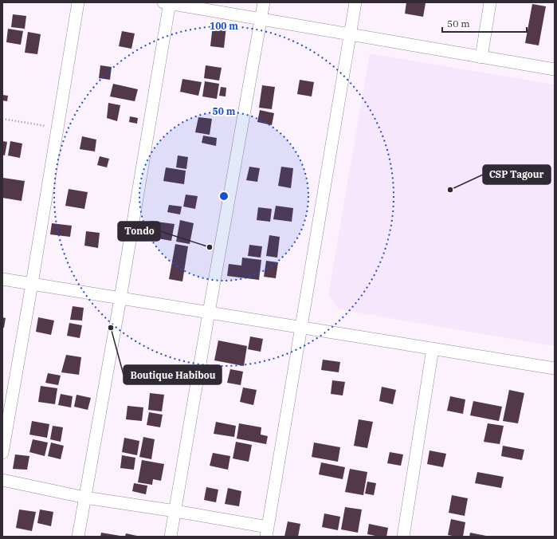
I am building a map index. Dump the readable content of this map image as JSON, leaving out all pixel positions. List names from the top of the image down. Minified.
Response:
{"places":["CSP Tagour","Tondo","Boutique Habibou"],"scale_bar":"50 m","rings":["100 m","50 m"]}
